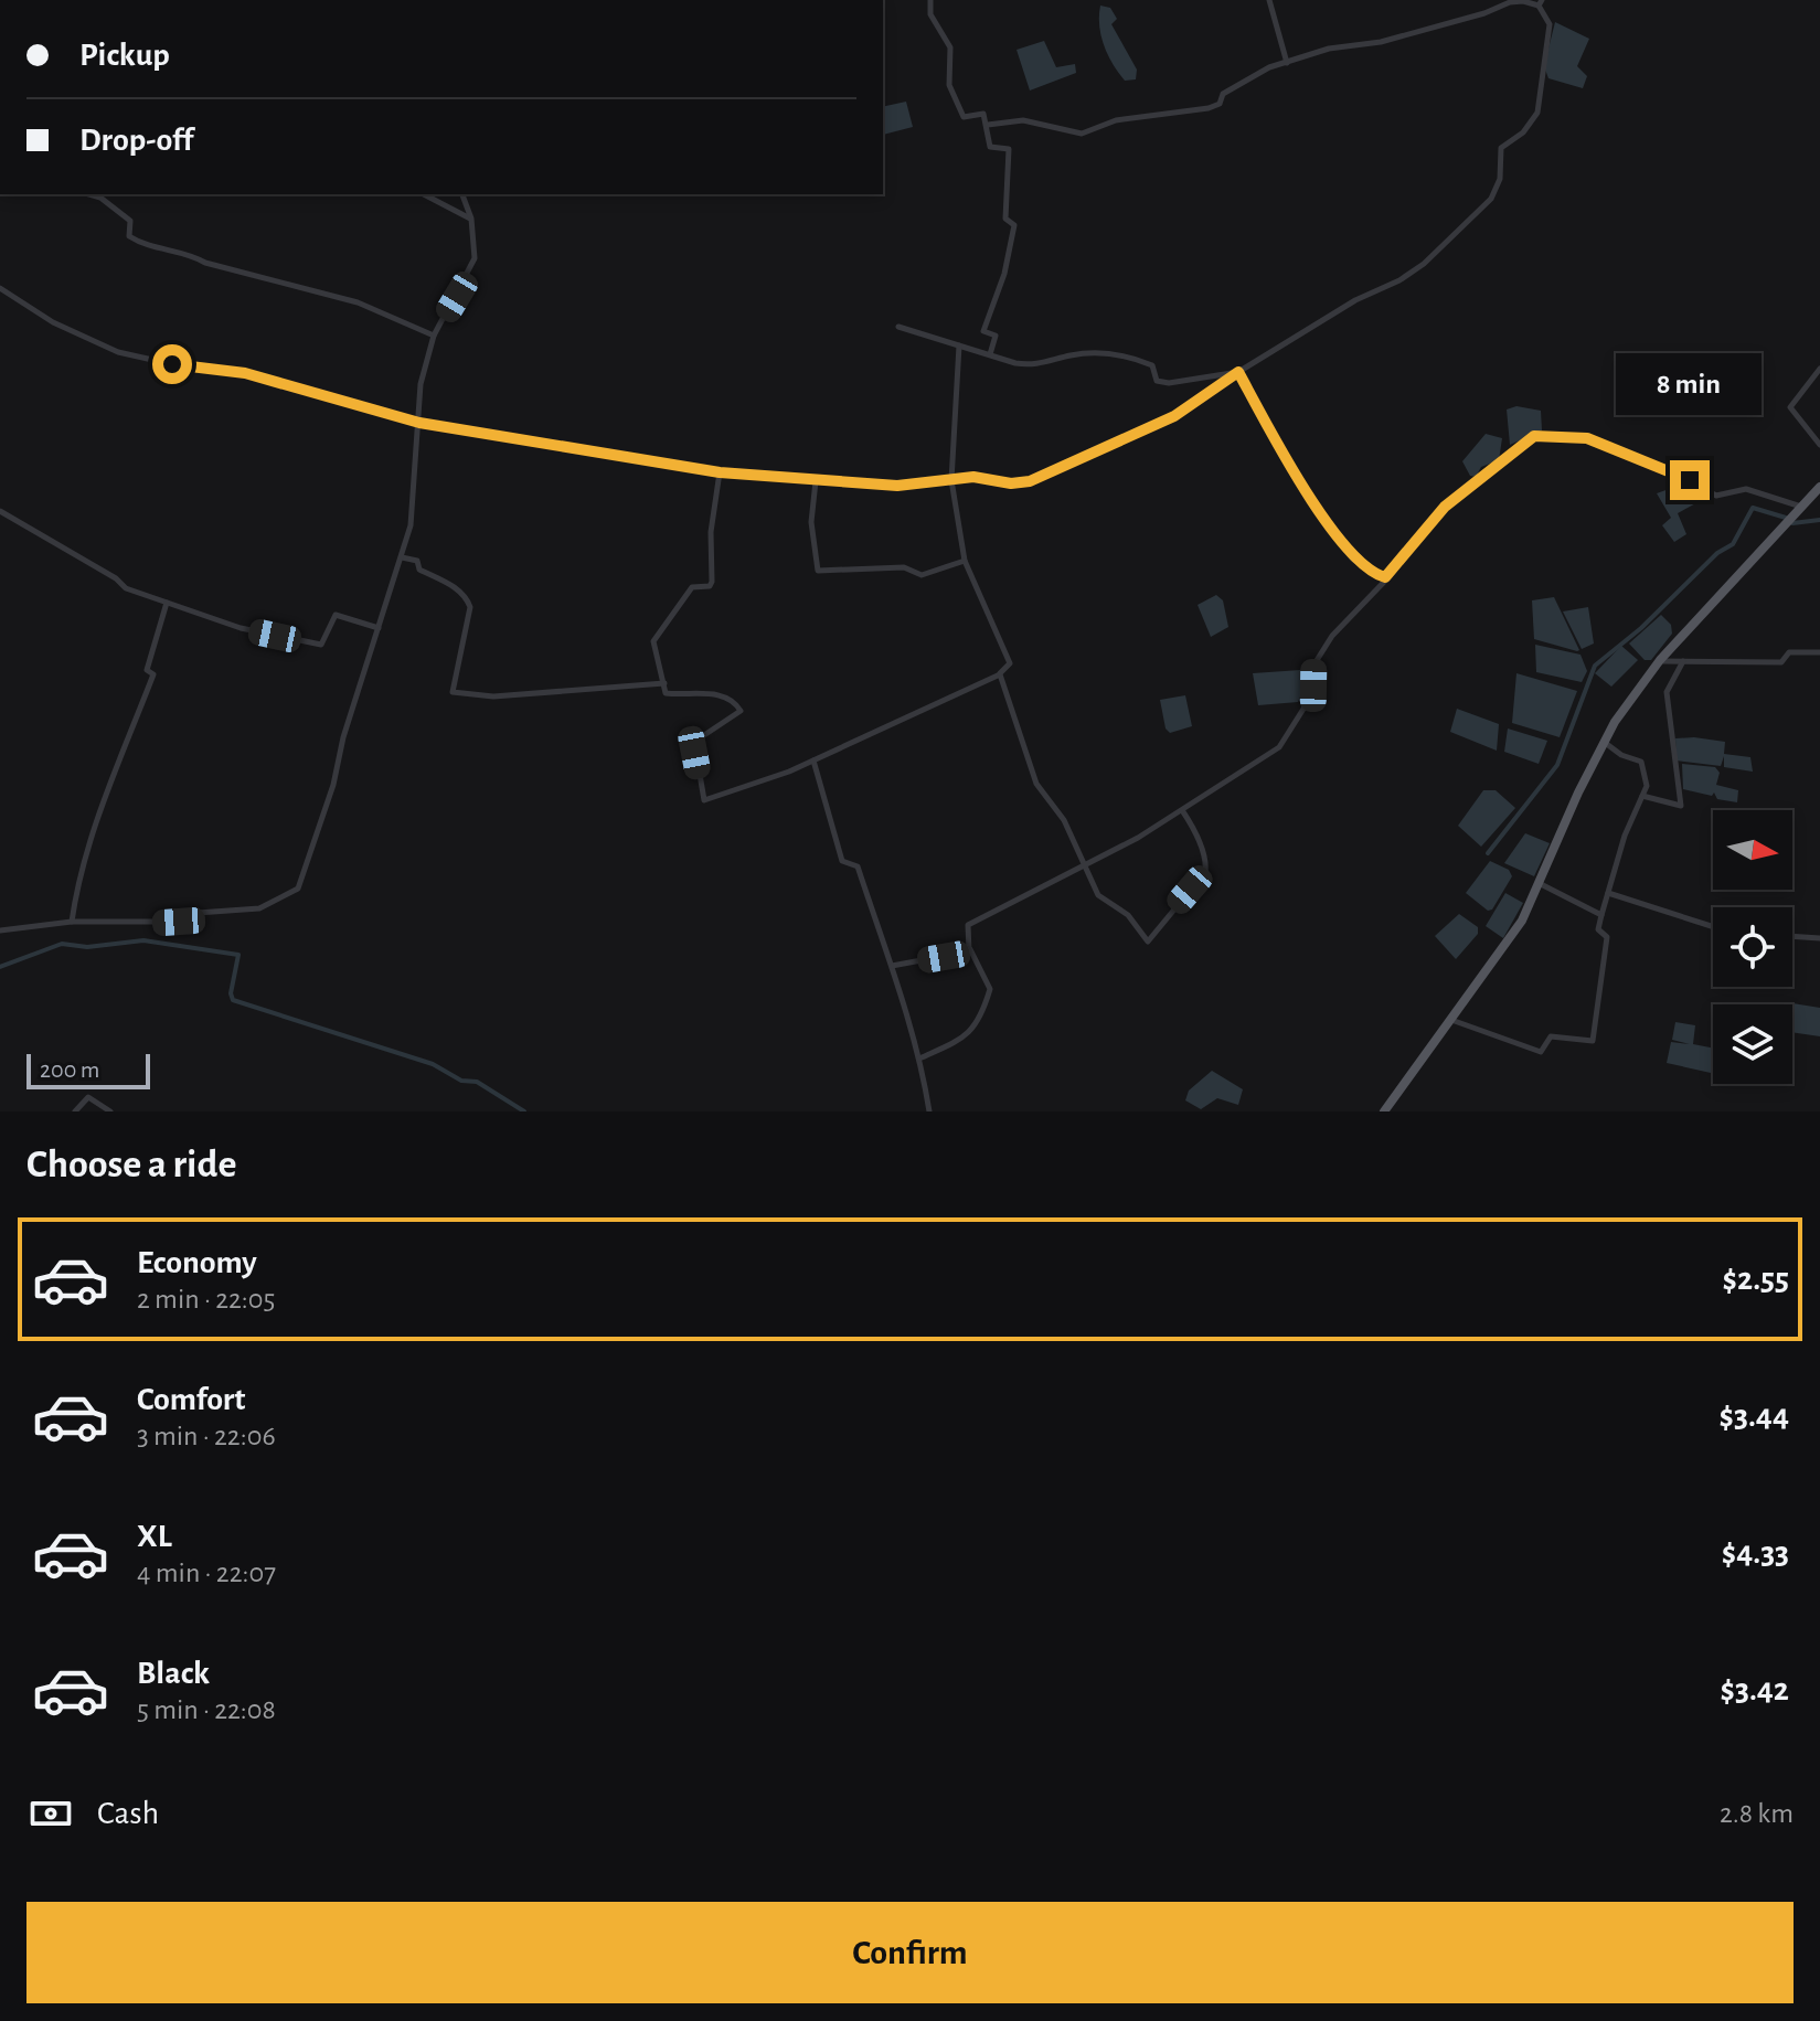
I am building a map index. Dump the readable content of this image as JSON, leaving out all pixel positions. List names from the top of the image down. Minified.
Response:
{"scale_bar":"200 m","north":"right","page":{"banner":["Pickup","Drop-off"],"bubble":"8 min","scale":"200 m","heading":"Choose a ride","list":[{"name":"Economy","note":"2 min · 22:05","value":"$2.55"},{"name":"Comfort","note":"3 min · 22:06","value":"$3.44"},{"name":"XL","note":"4 min · 22:07","value":"$4.33"},{"name":"Black","note":"5 min · 22:08","value":"$3.42"}],"pay":["Cash","2.8 km"],"buttons":"Confirm"}}
